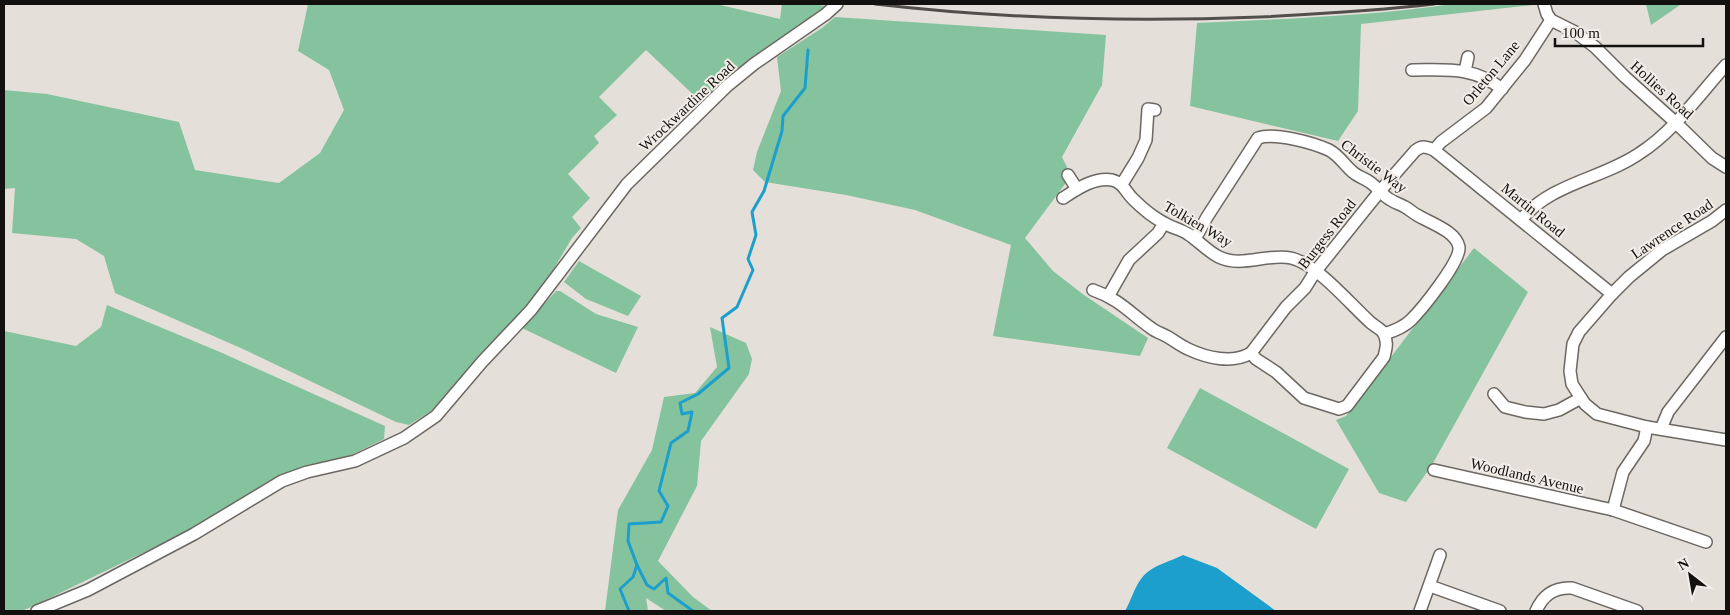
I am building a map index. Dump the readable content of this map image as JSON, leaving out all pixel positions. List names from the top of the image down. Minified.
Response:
{"streets":{"street":["Orleton Lane","Hollies Road","Wrockwardine Road","Christie Way","Martin Road","Tolkien Way","Lawrence Road","Burgess Road","Woodlands Avenue"]},"crossings":[["Orleton Lane","Hollies Road"],["Orleton Lane","Martin Road"],["Orleton Lane","Burgess Road"],["Christie Way","Tolkien Way"],["Christie Way","Burgess Road"],["Martin Road","Lawrence Road"],["Martin Road","Burgess Road"],["Tolkien Way","Burgess Road"]],"scale_bar":"100 m","north":"top left"}
